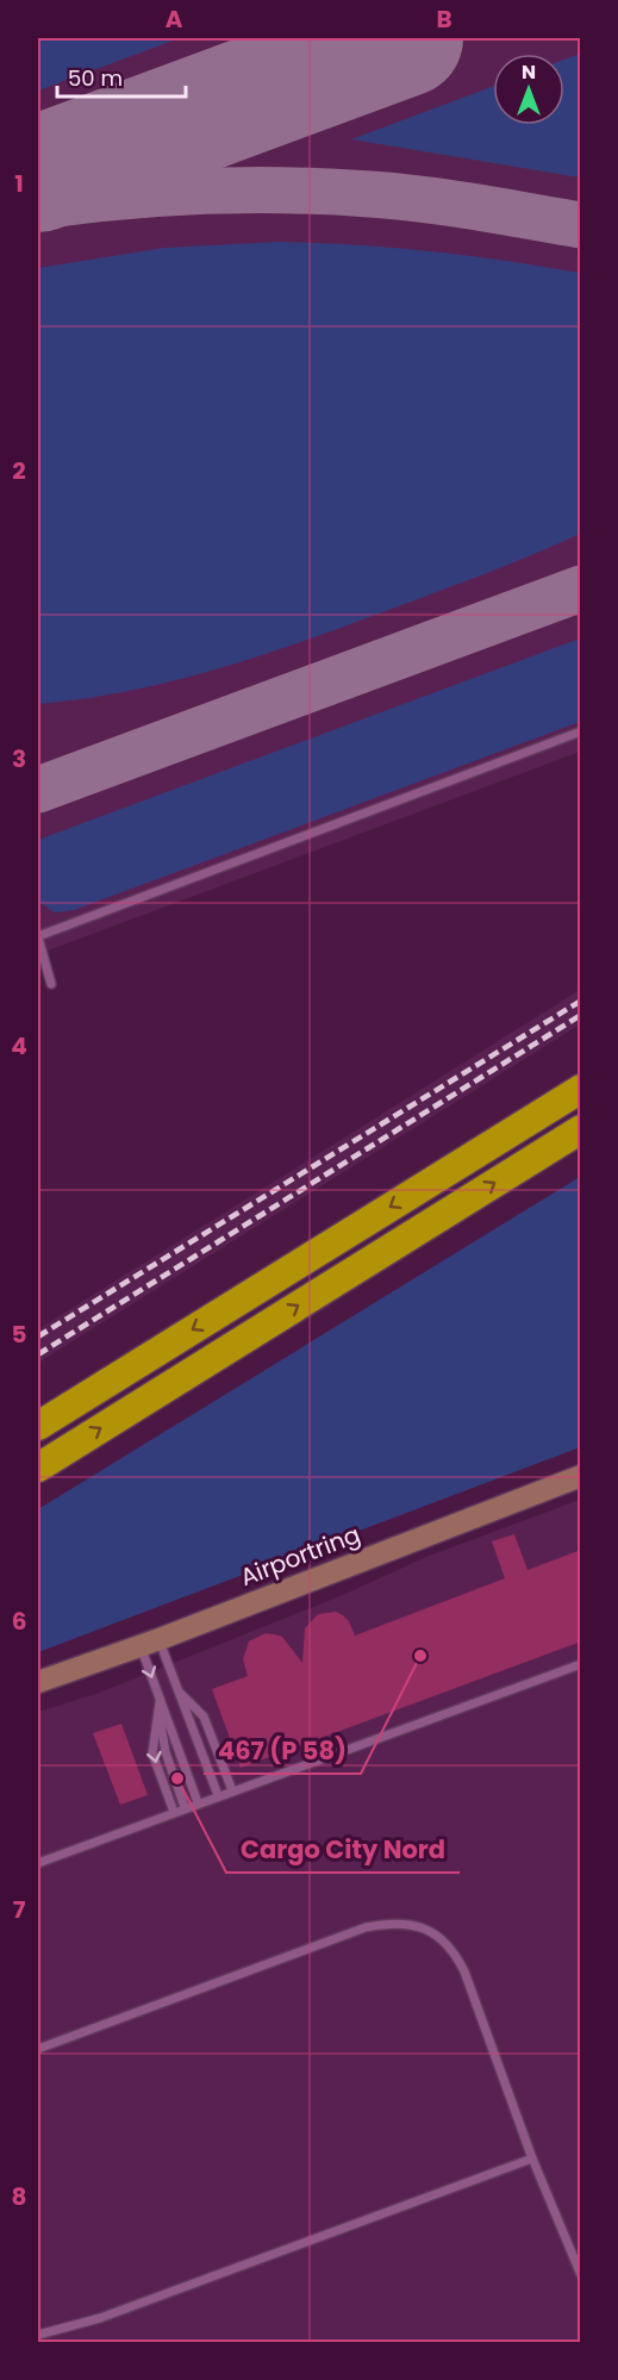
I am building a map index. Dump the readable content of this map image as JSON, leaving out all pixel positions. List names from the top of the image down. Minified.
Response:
{"streets":{"street":["Airportring"]},"places":["467 (P 58)","Cargo City Nord"],"scale_bar":"50 m","north":"top","grid":{"columns":["A","B"],"rows":["1","2","3","4","5","6","7","8"]}}
